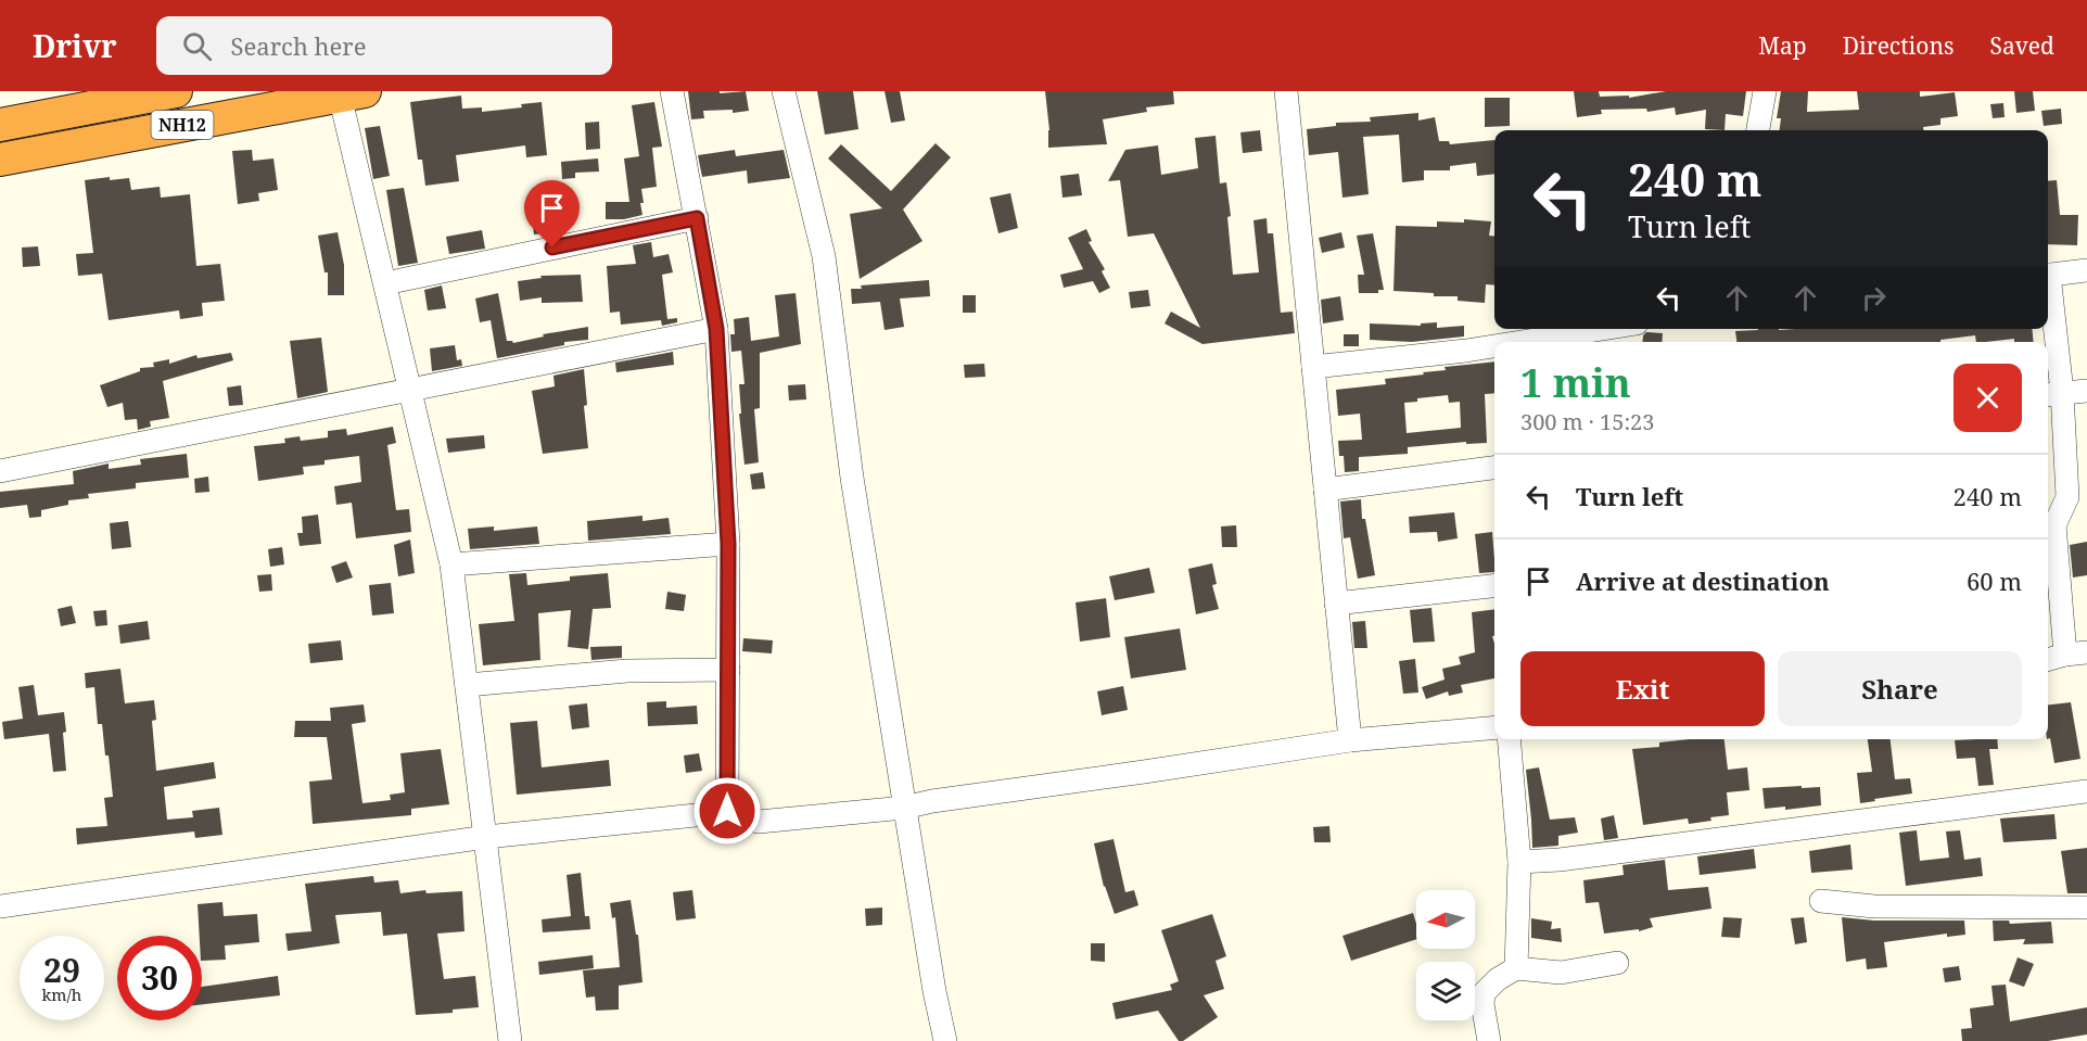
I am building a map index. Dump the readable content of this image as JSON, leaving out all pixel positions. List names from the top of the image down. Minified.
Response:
{"streets":{"highway":["NH12"]},"north":"left","page":{"header":"Drivr","search":"Search here","nav":["Map","Directions","Saved"],"turn":["240 m","Turn left"],"heading":["1 min","300 m · 15:23"],"list":[{"name":"Turn left","value":"240 m"},{"name":"Arrive at destination","value":"60 m"}],"buttons":["Exit","Share"],"speed":"29 km/h","limit":"30"}}
